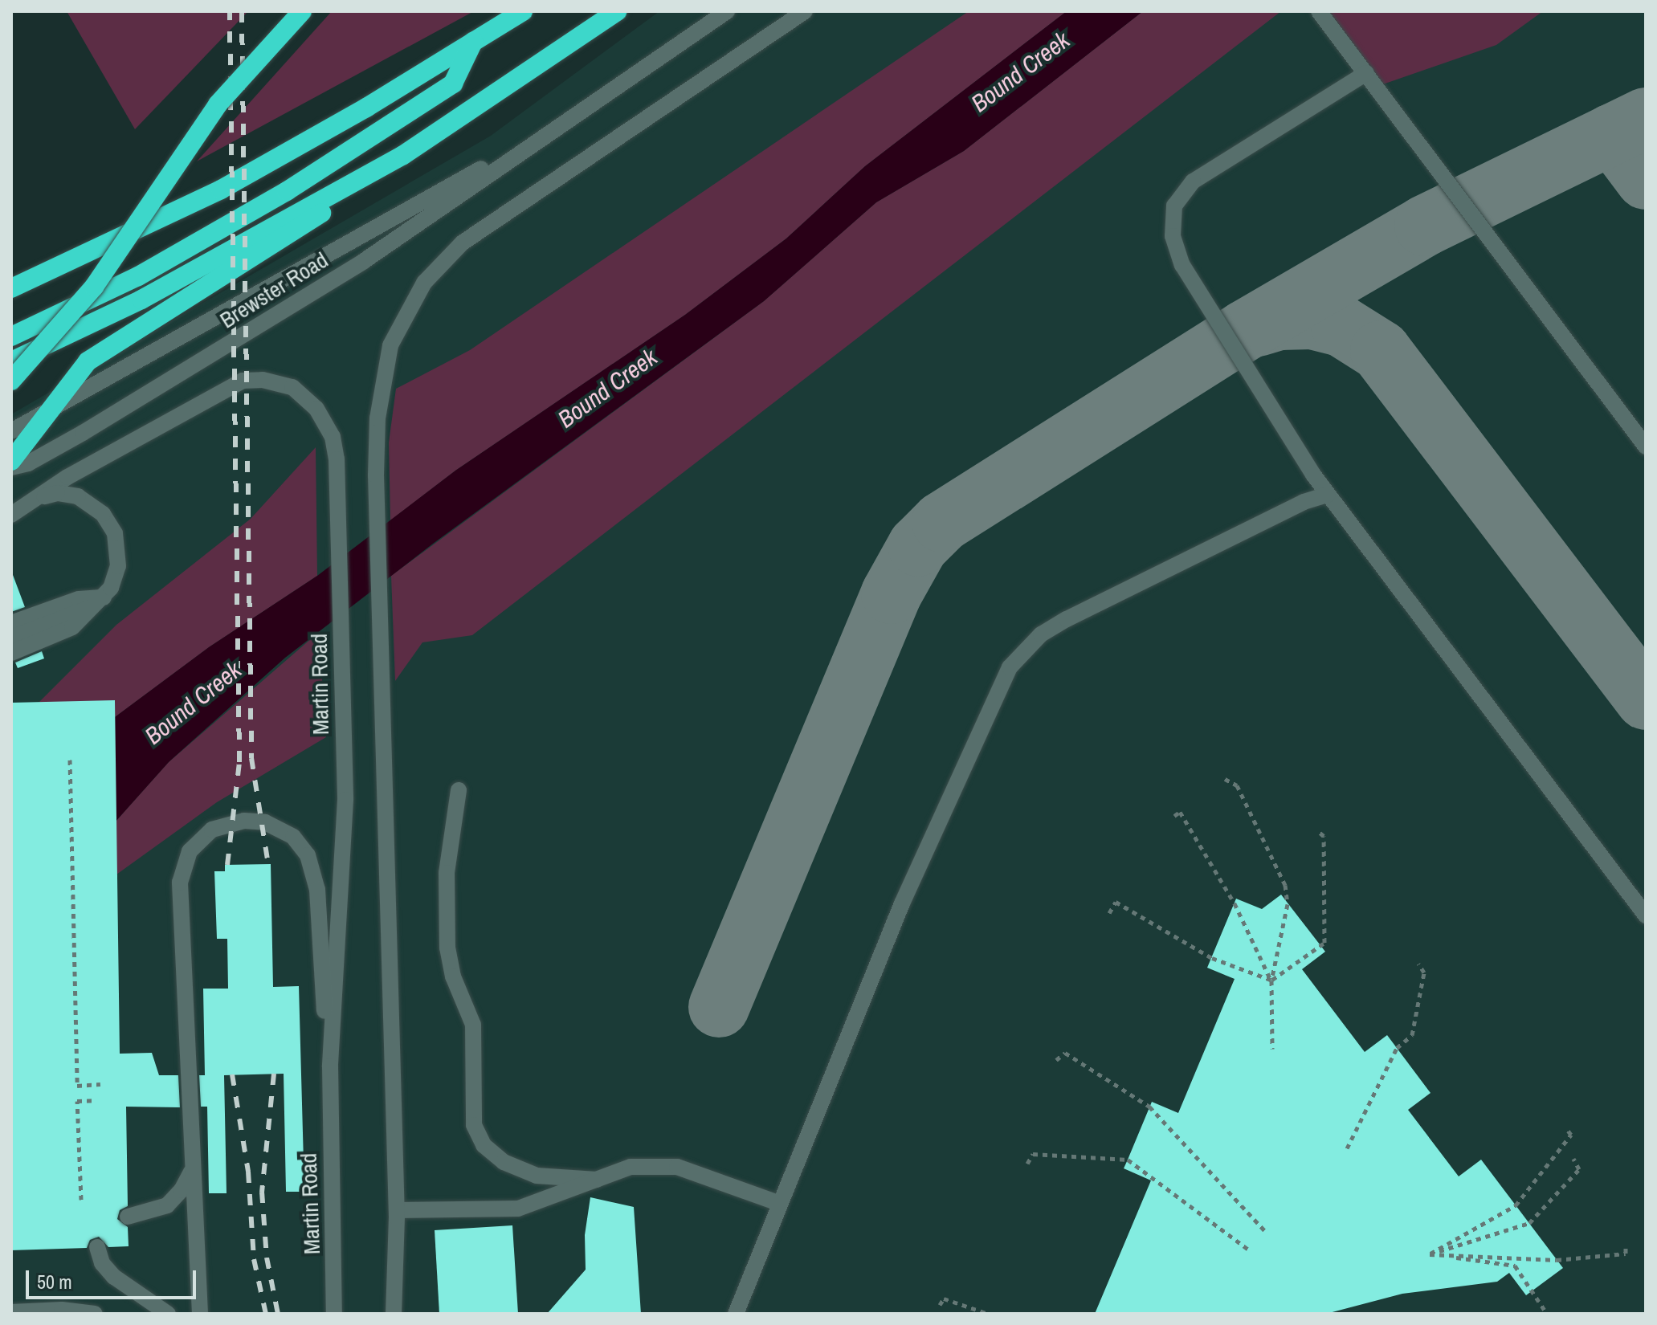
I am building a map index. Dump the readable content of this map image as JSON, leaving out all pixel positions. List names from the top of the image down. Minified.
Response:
{"streets":{"street":["Brewster Road","Martin Road"]},"water":["Bound Creek"],"scale_bar":"50 m"}
